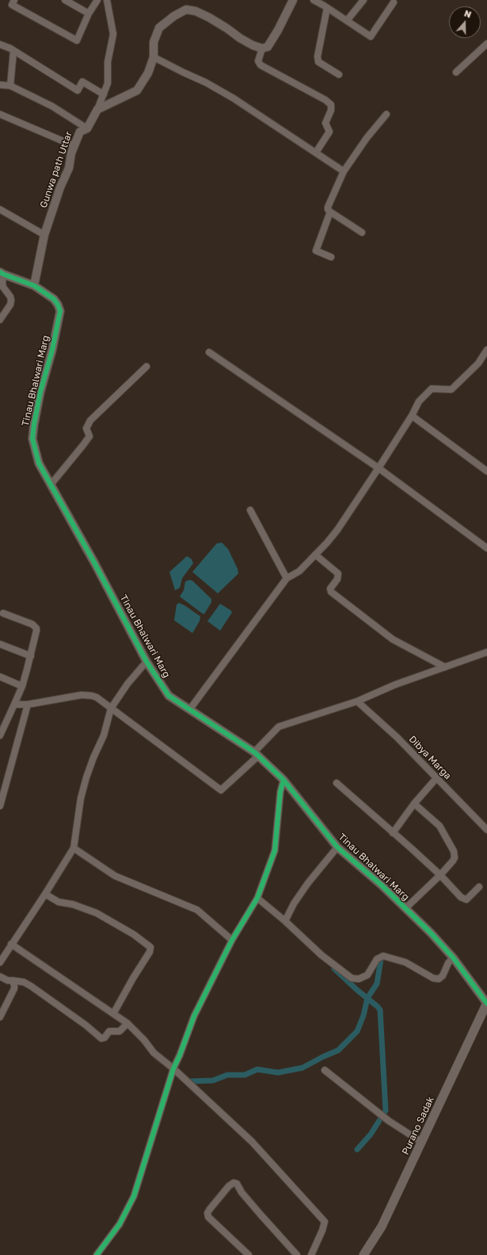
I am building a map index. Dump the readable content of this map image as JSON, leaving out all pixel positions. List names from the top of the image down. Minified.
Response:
{"streets":{"main road":["Purano Sadak"],"street":["Gunwa path Uttar","Tinau Bhalwari Marg","Dibya Marga"]},"crossings":[["Gunwa path Uttar","Tinau Bhalwari Marg"],["Tinau Bhalwari Marg","Purano Sadak"]],"north":"top"}
